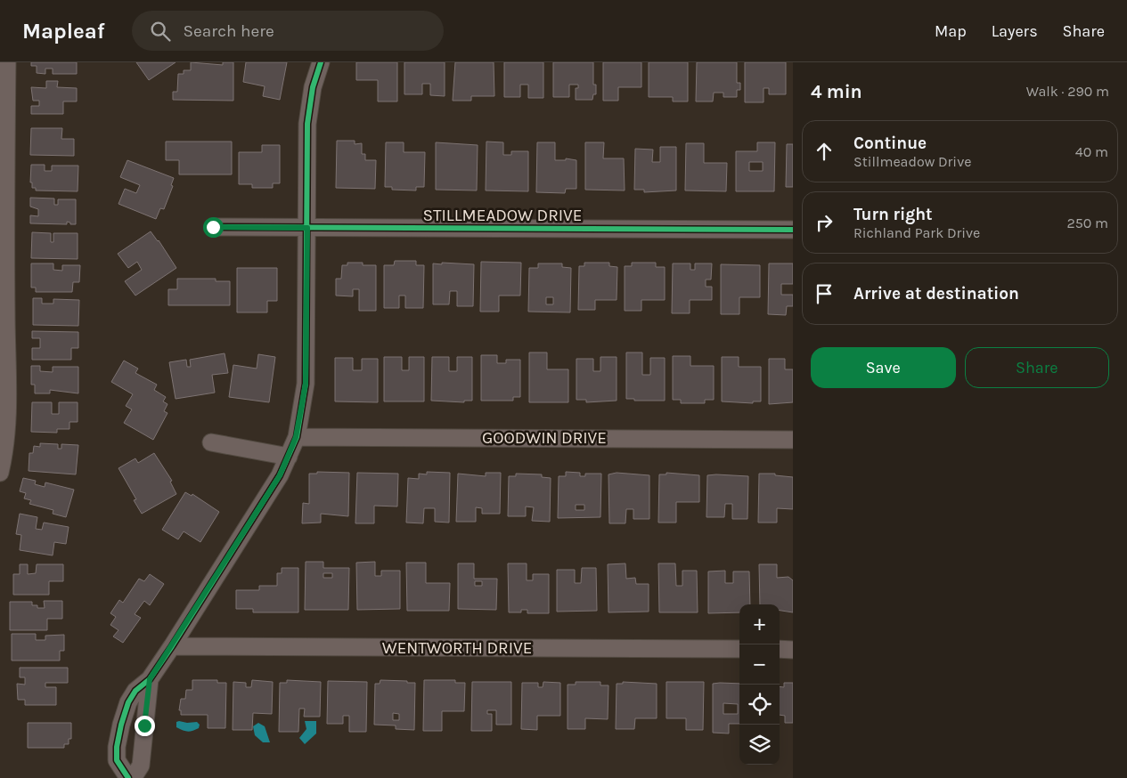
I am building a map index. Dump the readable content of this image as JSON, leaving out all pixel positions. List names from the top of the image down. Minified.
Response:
{"streets":{"street":["STILLMEADOW DRIVE","GOODWIN DRIVE","WENTWORTH DRIVE"]},"page":{"header":"Mapleaf","search":"Search here","nav":["Map","Layers","Share"],"heading":["4 min","Walk · 290 m"],"list":[["Continue","Stillmeadow Drive","40 m"],["Turn right","Richland Park Drive","250 m"],"Arrive at destination"],"buttons":["Save","Share"],"map_buttons":["+","−"]}}
